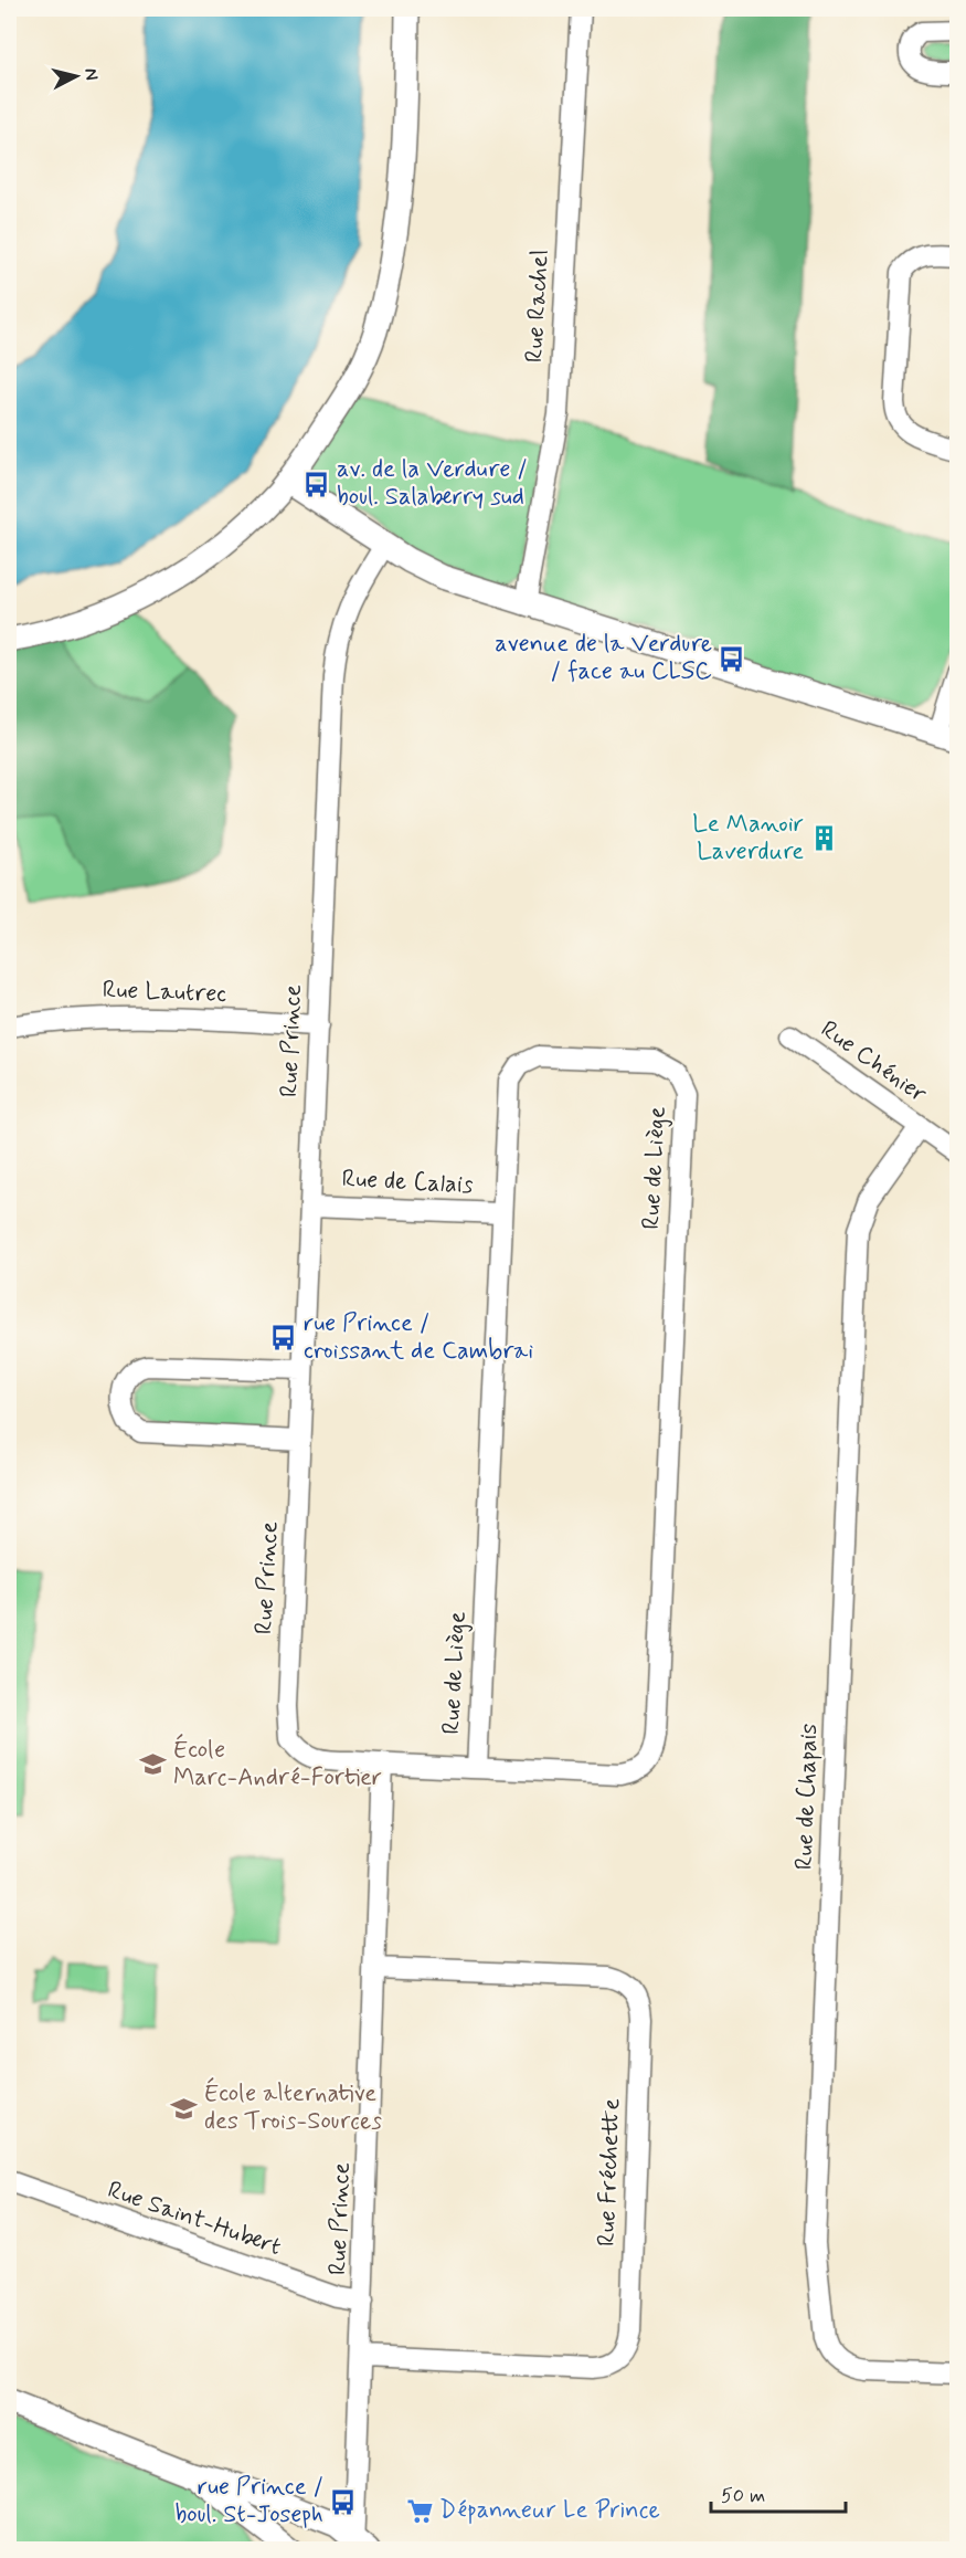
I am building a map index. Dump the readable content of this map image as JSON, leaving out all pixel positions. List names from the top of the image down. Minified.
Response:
{"streets":{"street":["Rue Rachel","Rue Lautrec","Rue Prince","Rue Chénier","Rue de Liège","Rue de Calais","Rue de Chapais","Rue Fréchette","Rue Saint-Hubert"]},"crossings":[["Rue Lautrec","Rue Prince"],["Rue Prince","Rue de Liège"],["Rue Prince","Rue de Calais"],["Rue Prince","Rue Fréchette"],["Rue Prince","Rue Saint-Hubert"],["Rue Chénier","Rue de Chapais"],["Rue de Liège","Rue de Calais"]],"places":{"bus stop":["av. de la Verdure / boul. Salaberry sud","avenue de la Verdure / face au CLSC","rue Prince / croissant de Cambrai","rue Prince / boul. St-Joseph"],"building":["Le Manoir Laverdure"],"school or university":["École Marc-André-Fortier","École alternative des Trois-Sources"],"supermarket":["Dépanneur Le Prince"]},"scale_bar":"50 m","north":"right"}
